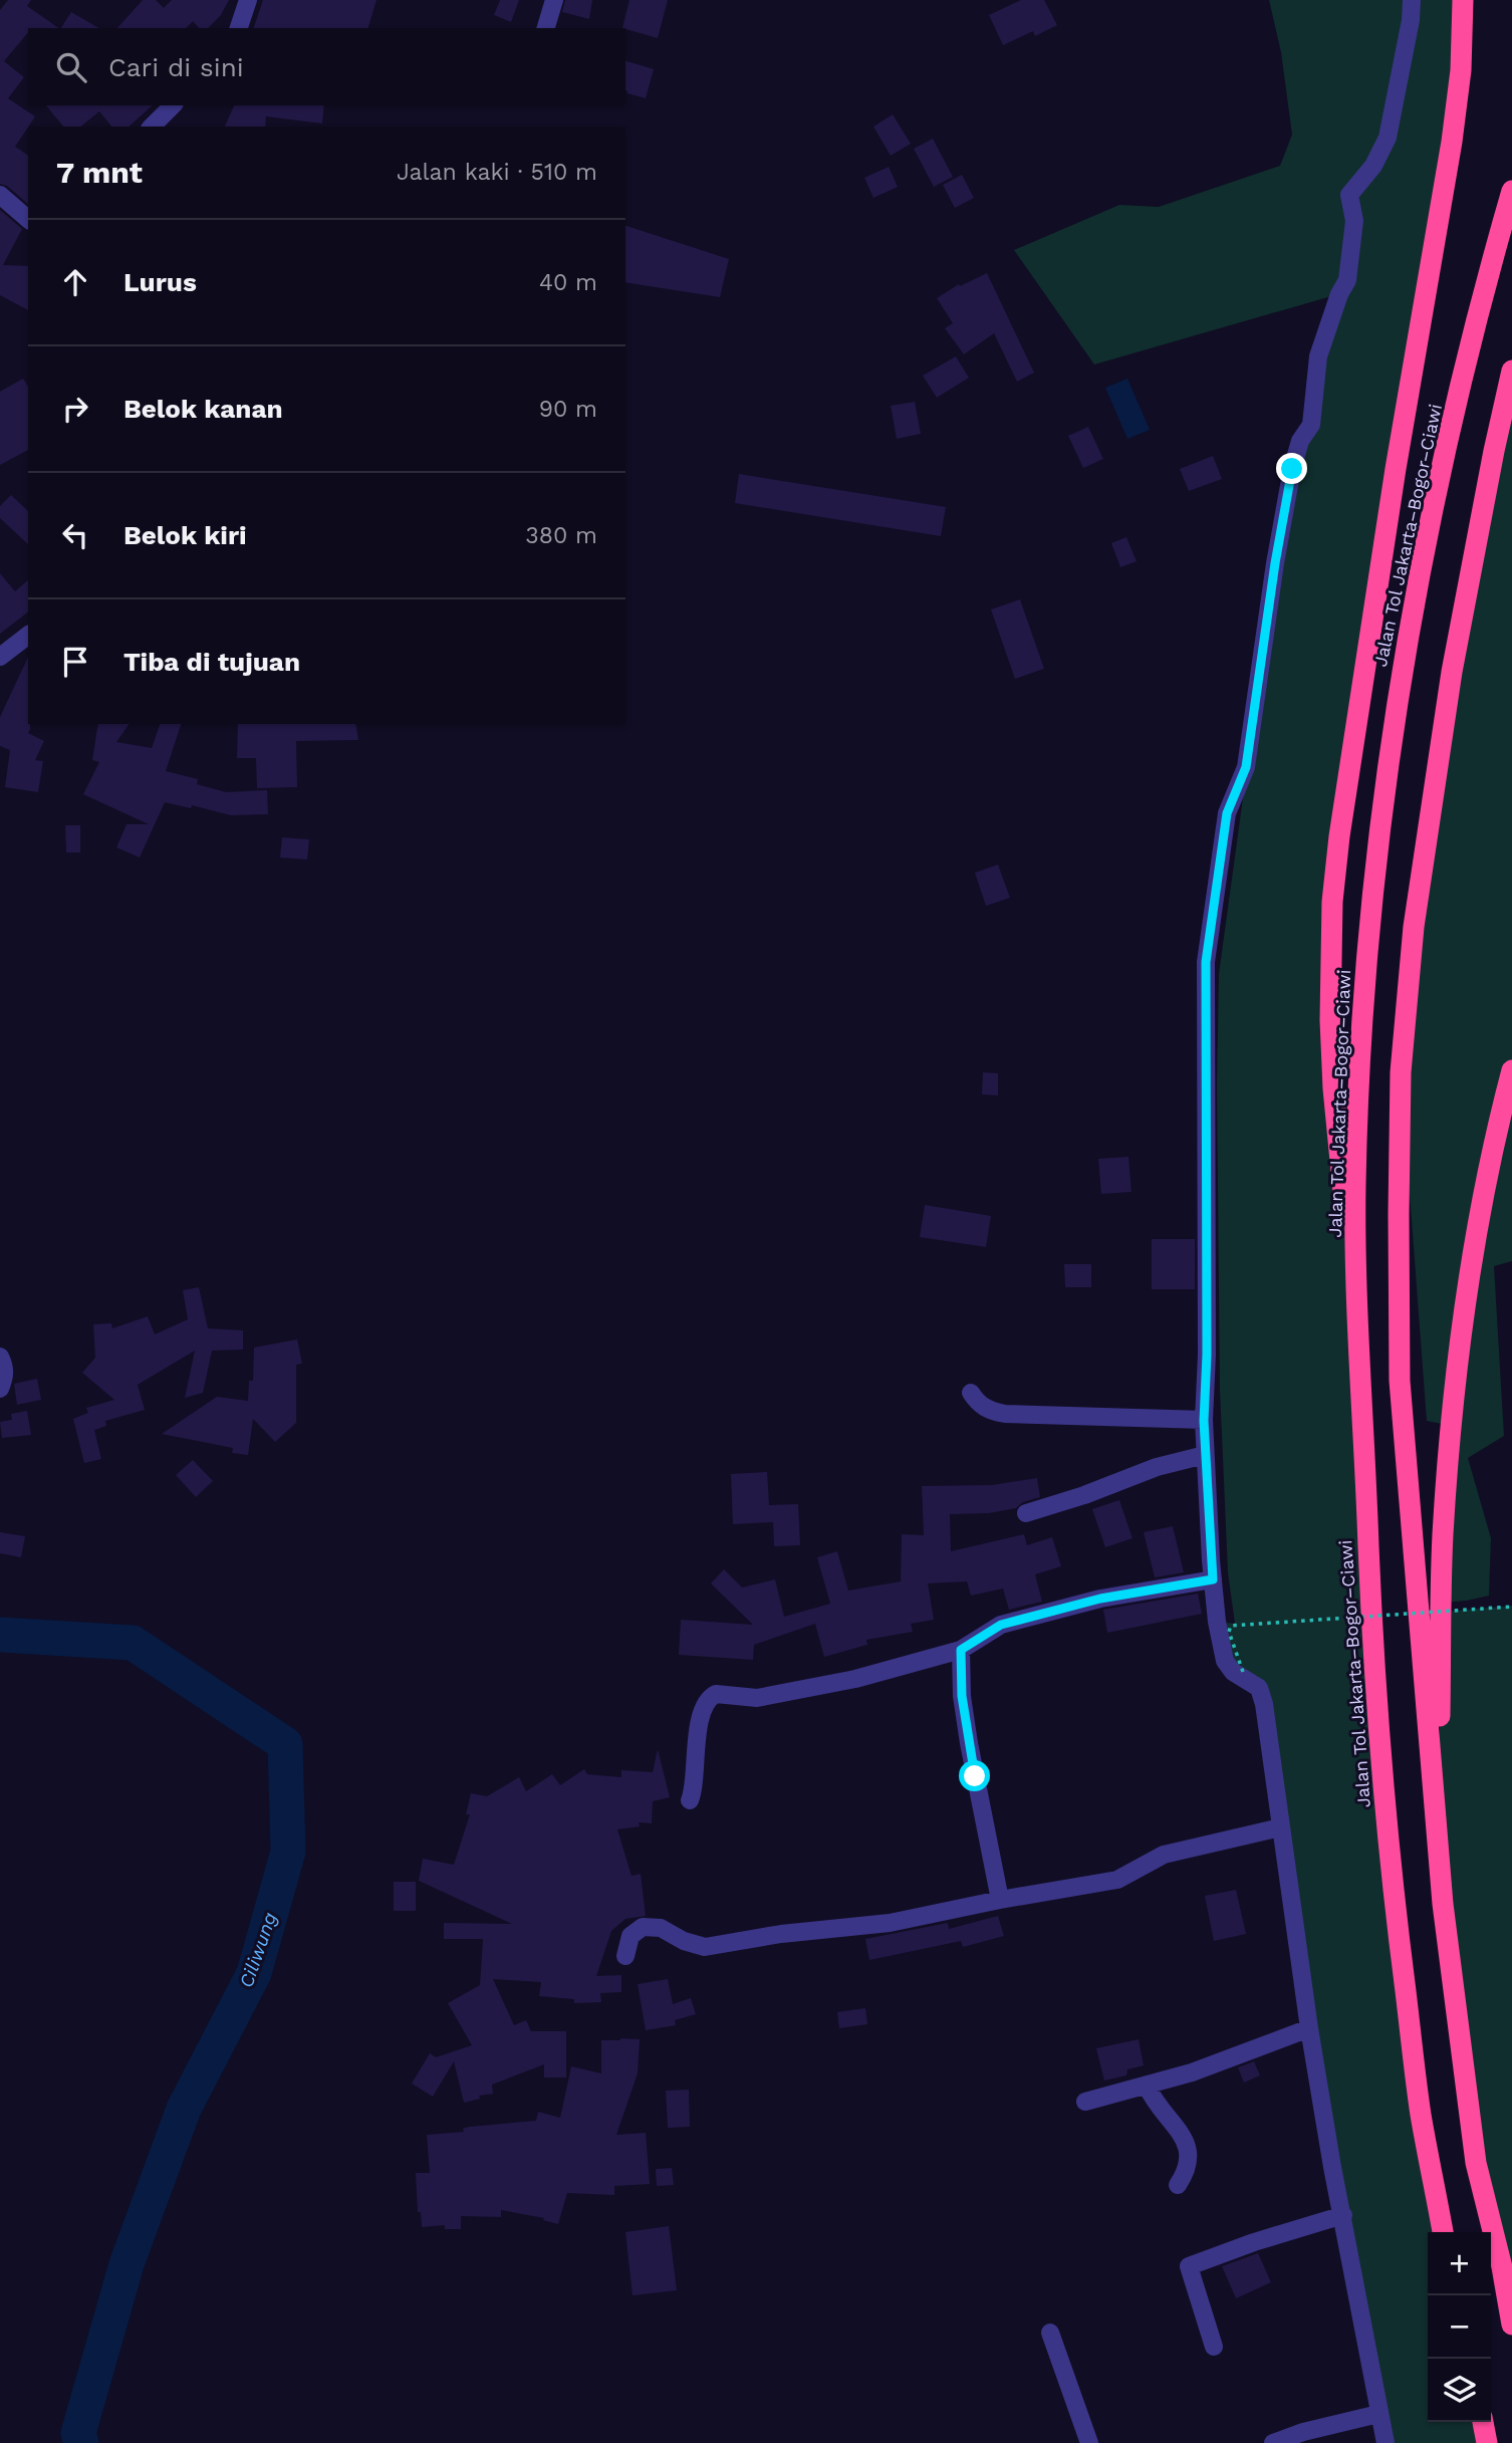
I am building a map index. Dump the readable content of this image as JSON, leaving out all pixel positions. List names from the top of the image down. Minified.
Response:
{"streets":{"highway":["Jalan Tol Jakarta–Bogor–Ciawi"]},"water":["Ciliwung"],"page":{"search":"Cari di sini","heading":["7 mnt","Jalan kaki · 510 m"],"list":[["Lurus","40 m"],["Belok kanan","90 m"],["Belok kiri","380 m"],"Tiba di tujuan"],"map_buttons":["+","−"]}}
